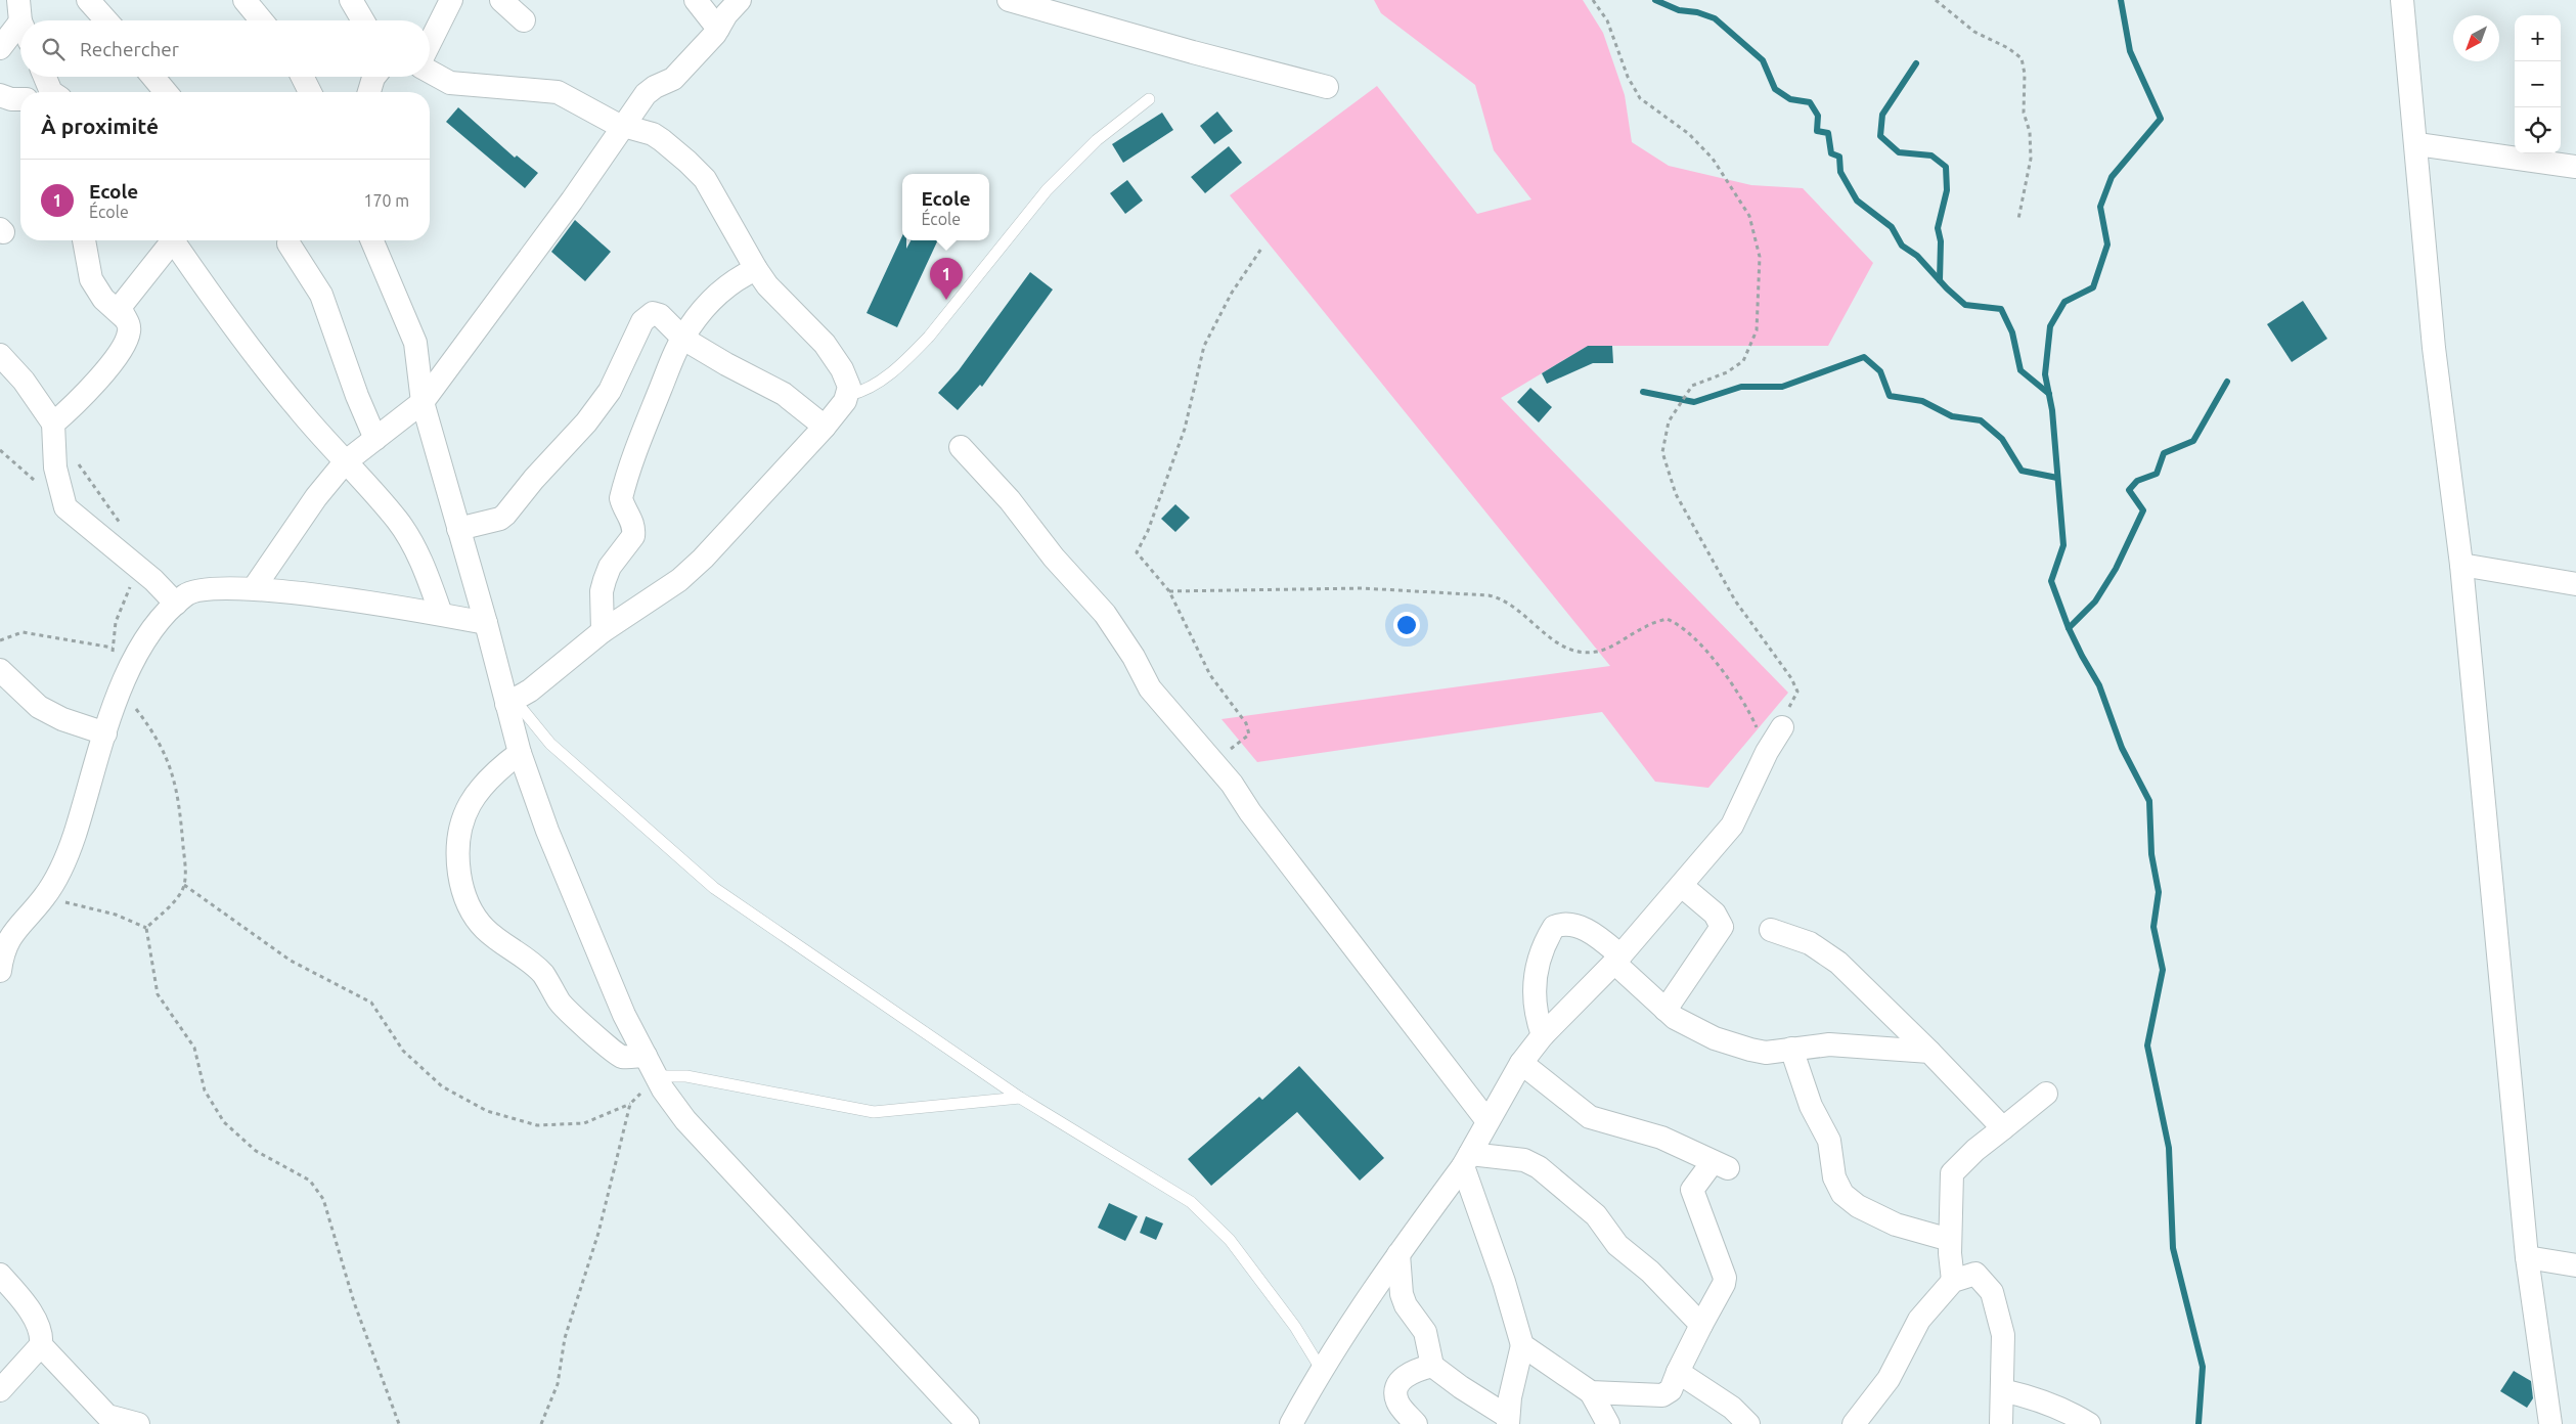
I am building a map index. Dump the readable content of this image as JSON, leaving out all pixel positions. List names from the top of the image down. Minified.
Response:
{"north":"bottom left","page":{"map_buttons":["+","−"],"search":"Rechercher","heading":"À proximité","list":[{"mark":"1","name":"Ecole","note":"École","value":"170 m"}],"popup":["Ecole","École"],"pins":"1"}}
